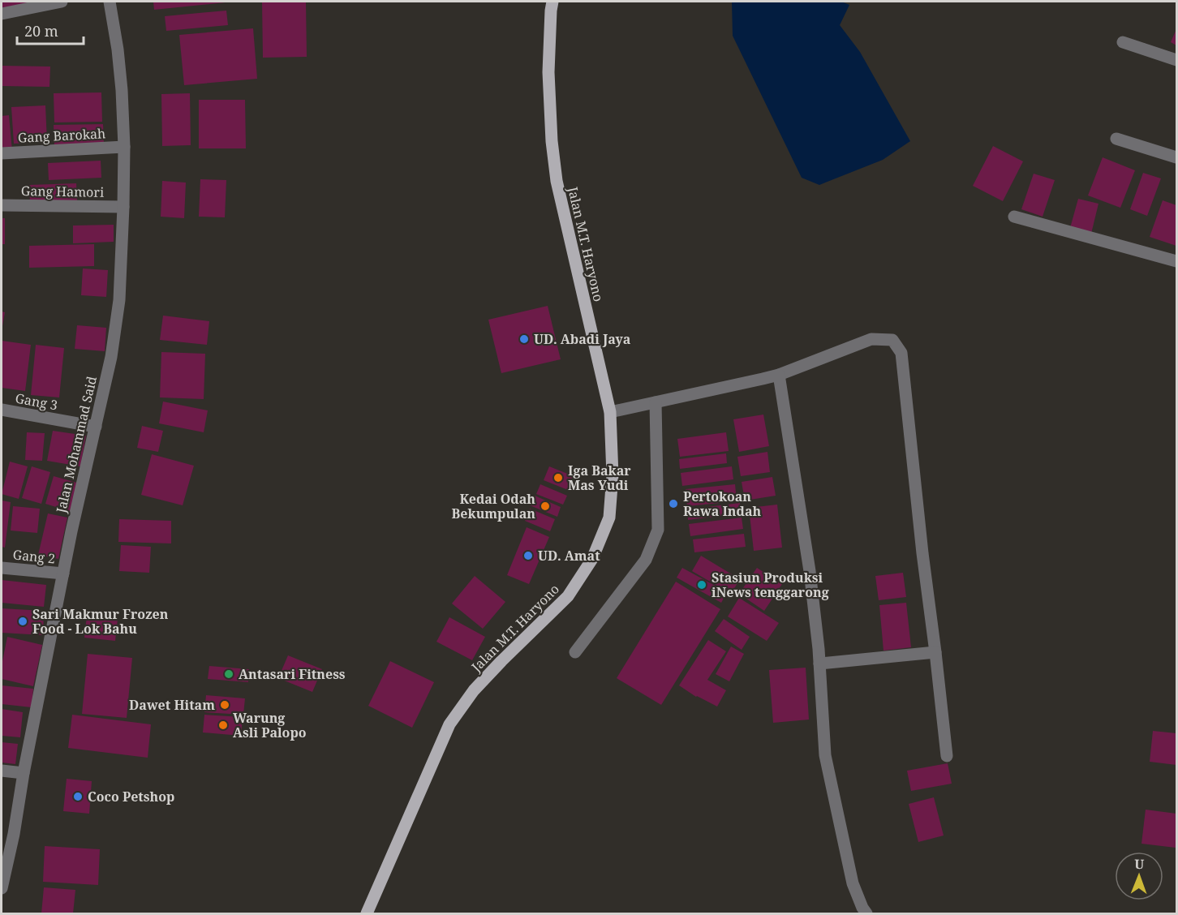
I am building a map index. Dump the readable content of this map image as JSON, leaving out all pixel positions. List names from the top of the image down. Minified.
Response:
{"streets":{"main road":["Jalan M.T. Haryono"],"street":["Gang Barokah","Gang Hamori","Gang 3","Jalan Mohammad Said","Gang 2"]},"crossings":[["Gang Barokah","Jalan Mohammad Said"],["Gang Hamori","Jalan Mohammad Said"],["Gang 3","Jalan Mohammad Said"],["Jalan Mohammad Said","Gang 2"]],"places":["UD. Abadi Jaya","Iga Bakar Mas Yudi","Pertokoan Rawa Indah","Kedai Odah Bekumpulan","UD. Amat","Stasiun Produksi iNews tenggarong","Sari Makmur Frozen Food - Lok Bahu","Antasari Fitness","Dawet Hitam","Warung Asli Palopo","Coco Petshop"],"scale_bar":"20 m","north":"top"}
